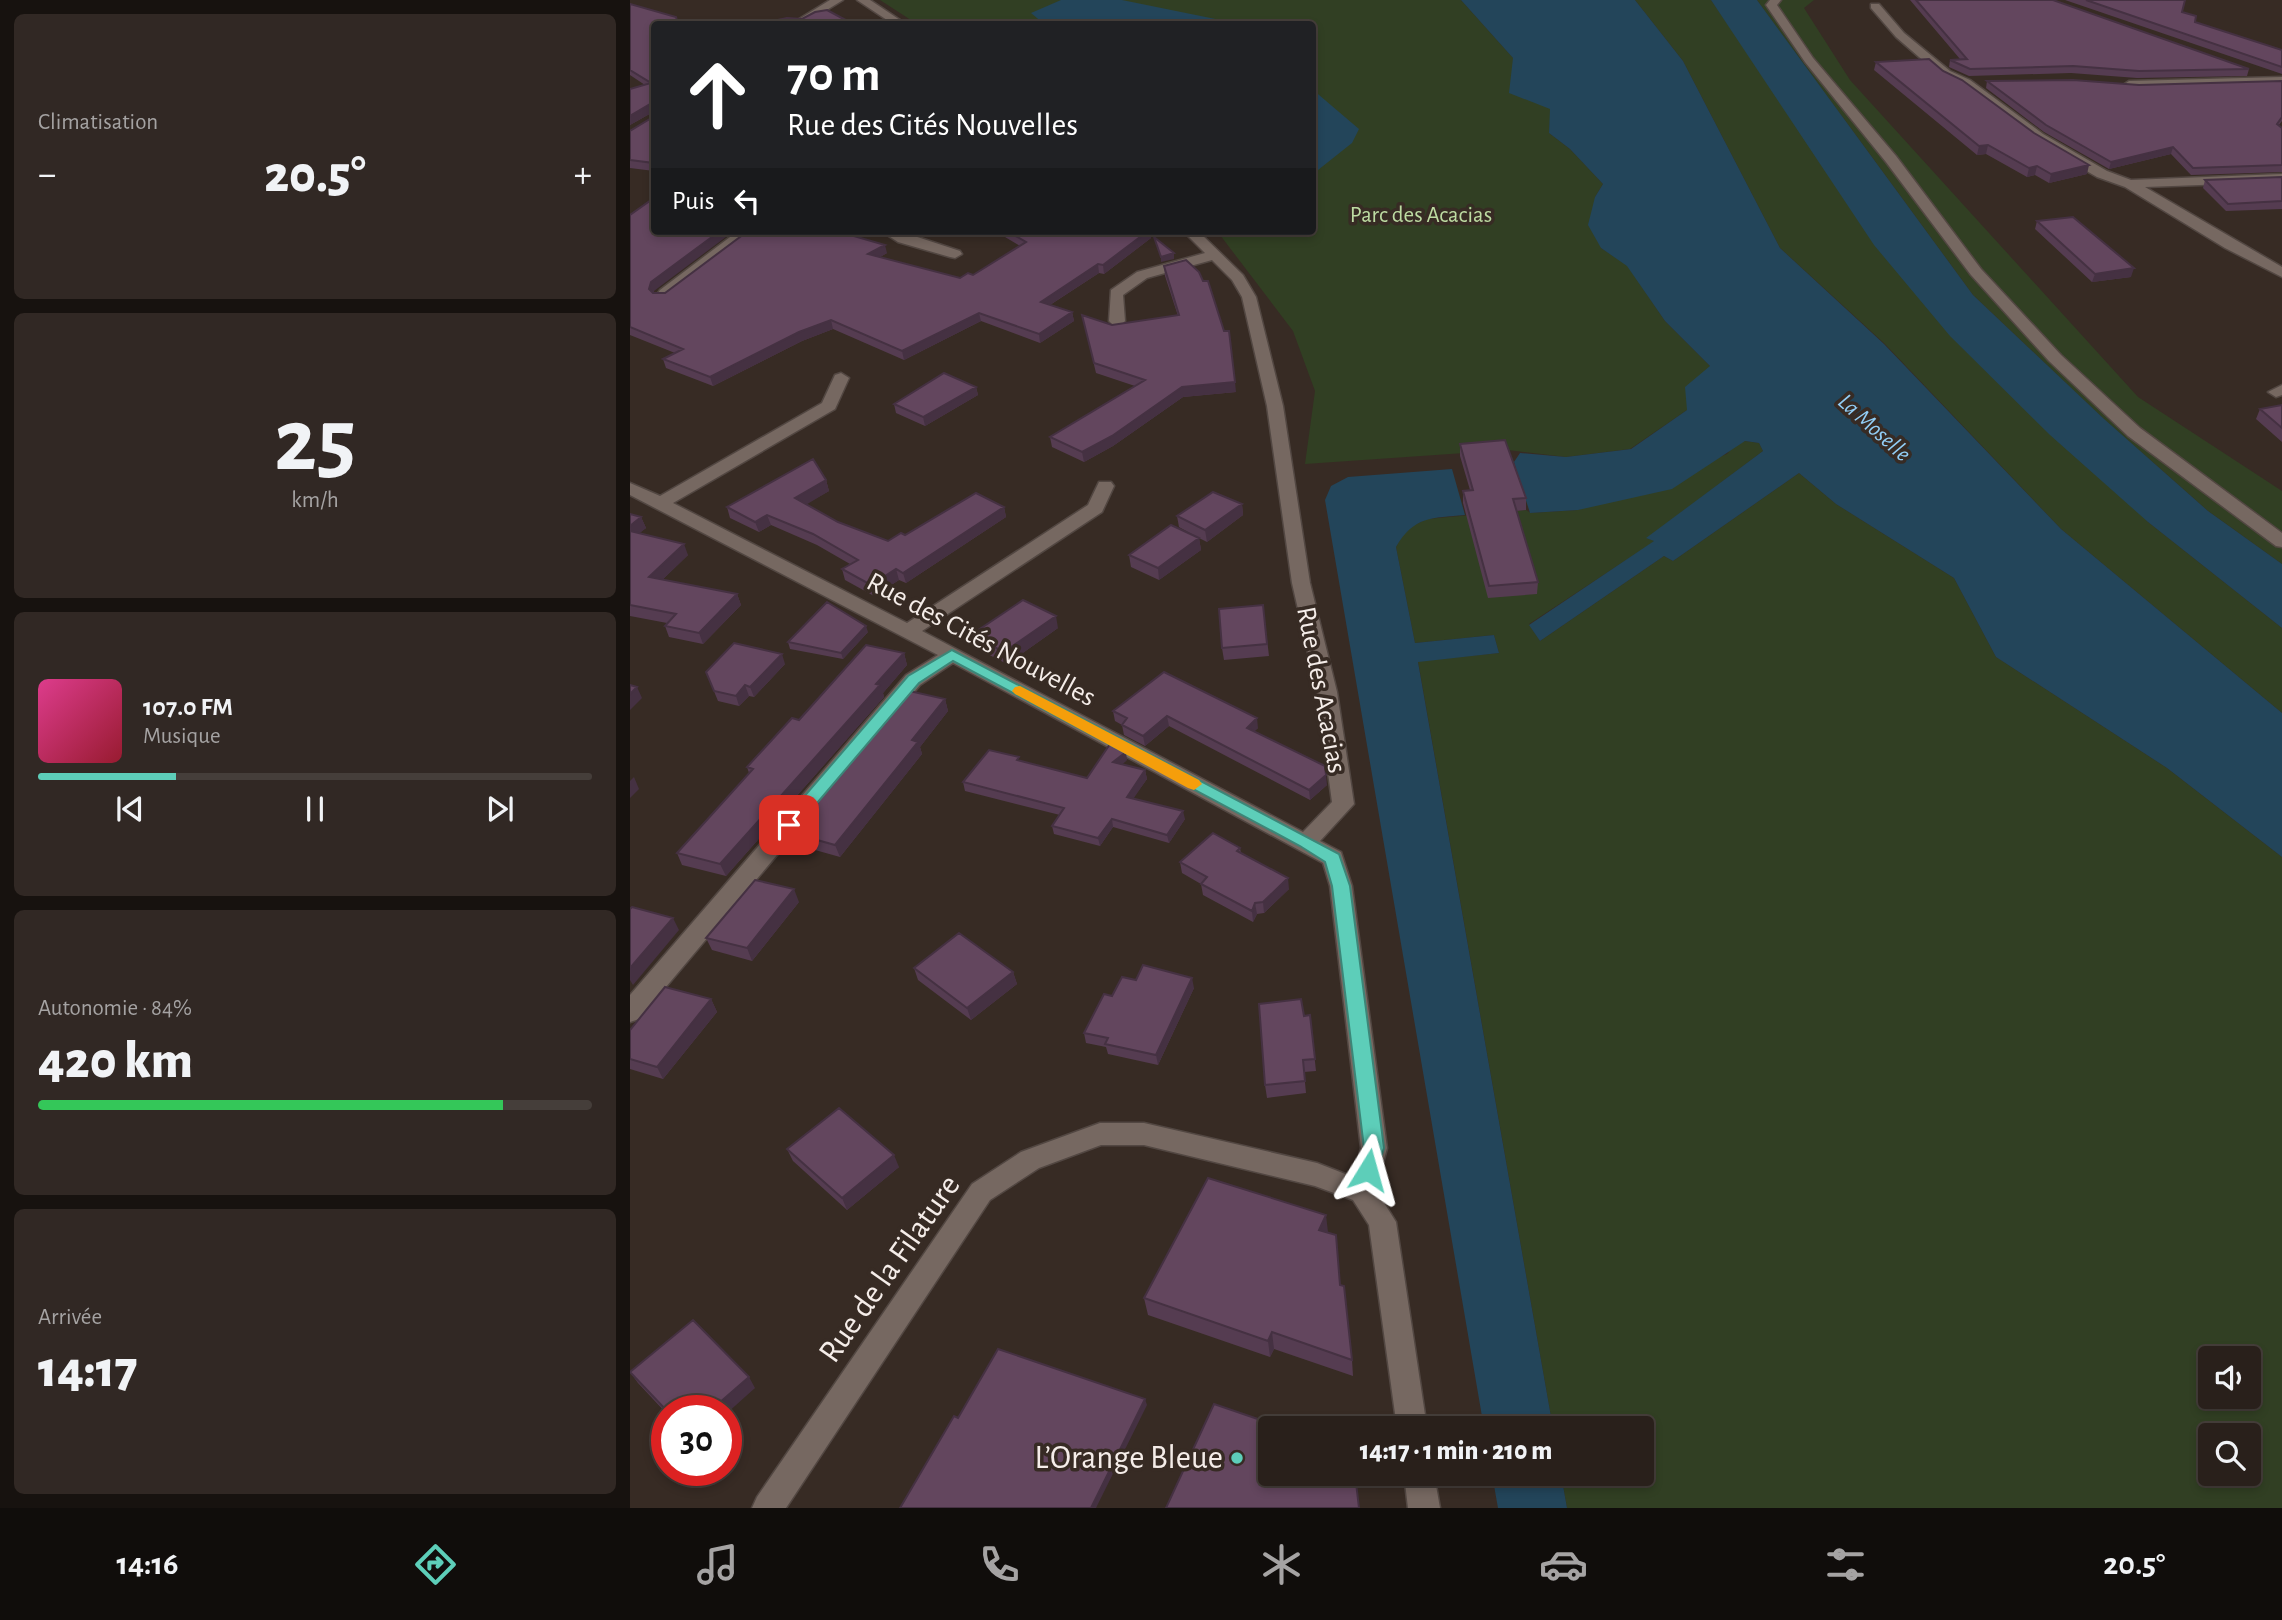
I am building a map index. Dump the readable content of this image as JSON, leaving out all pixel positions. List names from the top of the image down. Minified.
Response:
{"streets":{"street":["Rue des Cités Nouvelles","Rue des Acacias","Rue de la Filature"]},"crossings":[["Rue des Cités Nouvelles","Rue des Acacias"]],"water":["La Moselle"],"parks":["Parc des Acacias"],"places":["L’Orange Bleue"],"page":{"tile":["Climatisation",["25","km/h"],["Autonomie · 84%","420 km"],["Arrivée","14:17"]],"turn":["70 m","Rue des Cités Nouvelles"],"heat":["−","20.5°","+"],"then":"Puis","song":["107.0 FM","Musique"],"limit":"30","trip":"14:17 · 1 min · 210 m","tabs":["14:16","20.5°"]}}
